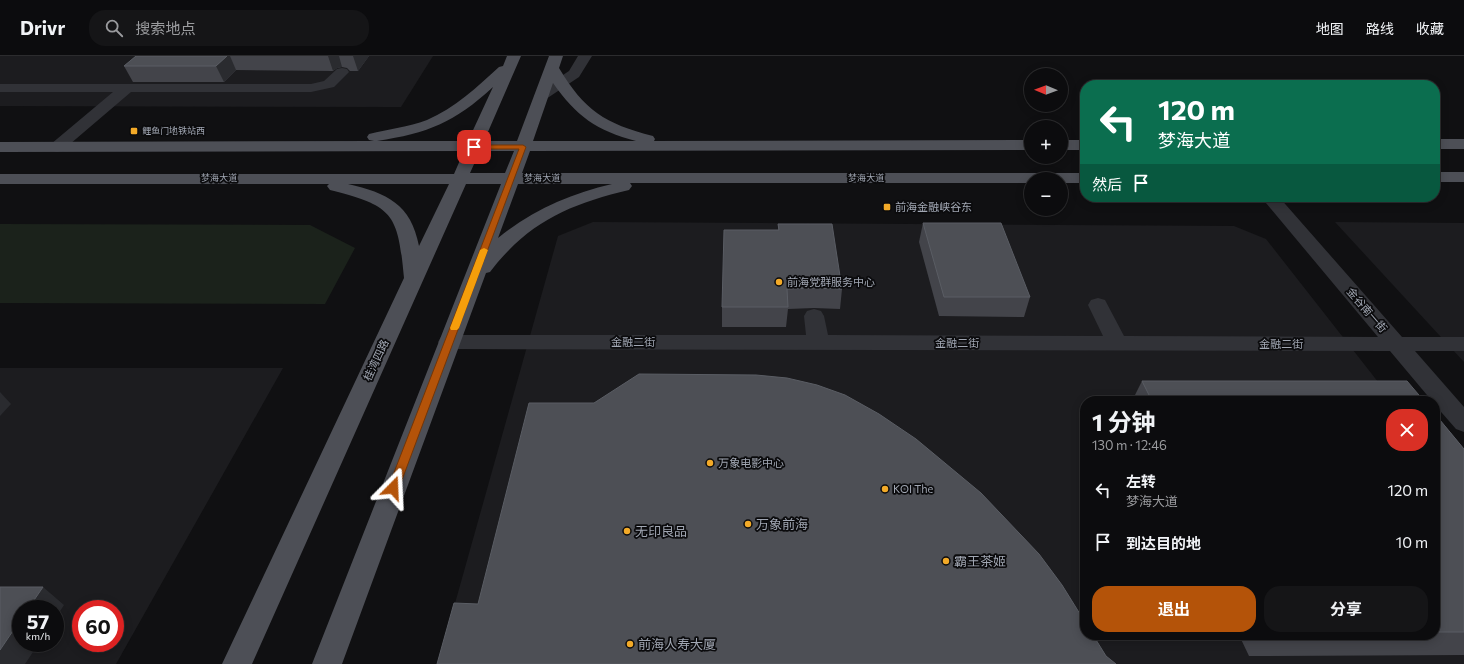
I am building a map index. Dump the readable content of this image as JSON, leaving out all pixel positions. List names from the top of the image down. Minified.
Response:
{"streets":{"main road":["梦海大道","桂湾四路"],"street":["金谷南一街","金融二街"]},"crossings":[["梦海大道","桂湾四路"],["金谷南一街","金融二街"]],"places":{"transit":["鲤鱼门地铁站西","前海金融峡谷东"],"other":["前海党群服务中心","万象电影中心","KOI The","万象前海","无印良品","霸王茶姬","前海人寿大厦"]},"north":"left","page":{"header":"Drivr","search":"搜索地点","nav":["地图","路线","收藏"],"map_buttons":["+","−"],"turn":["120 m","梦海大道"],"then":"然后","heading":["1 分钟","130 m · 12:46"],"list":[{"name":"左转","note":"梦海大道","value":"120 m"},{"name":"到达目的地","value":"10 m"}],"buttons":["退出","分享"],"speed":"57 km/h","limit":"60"}}
